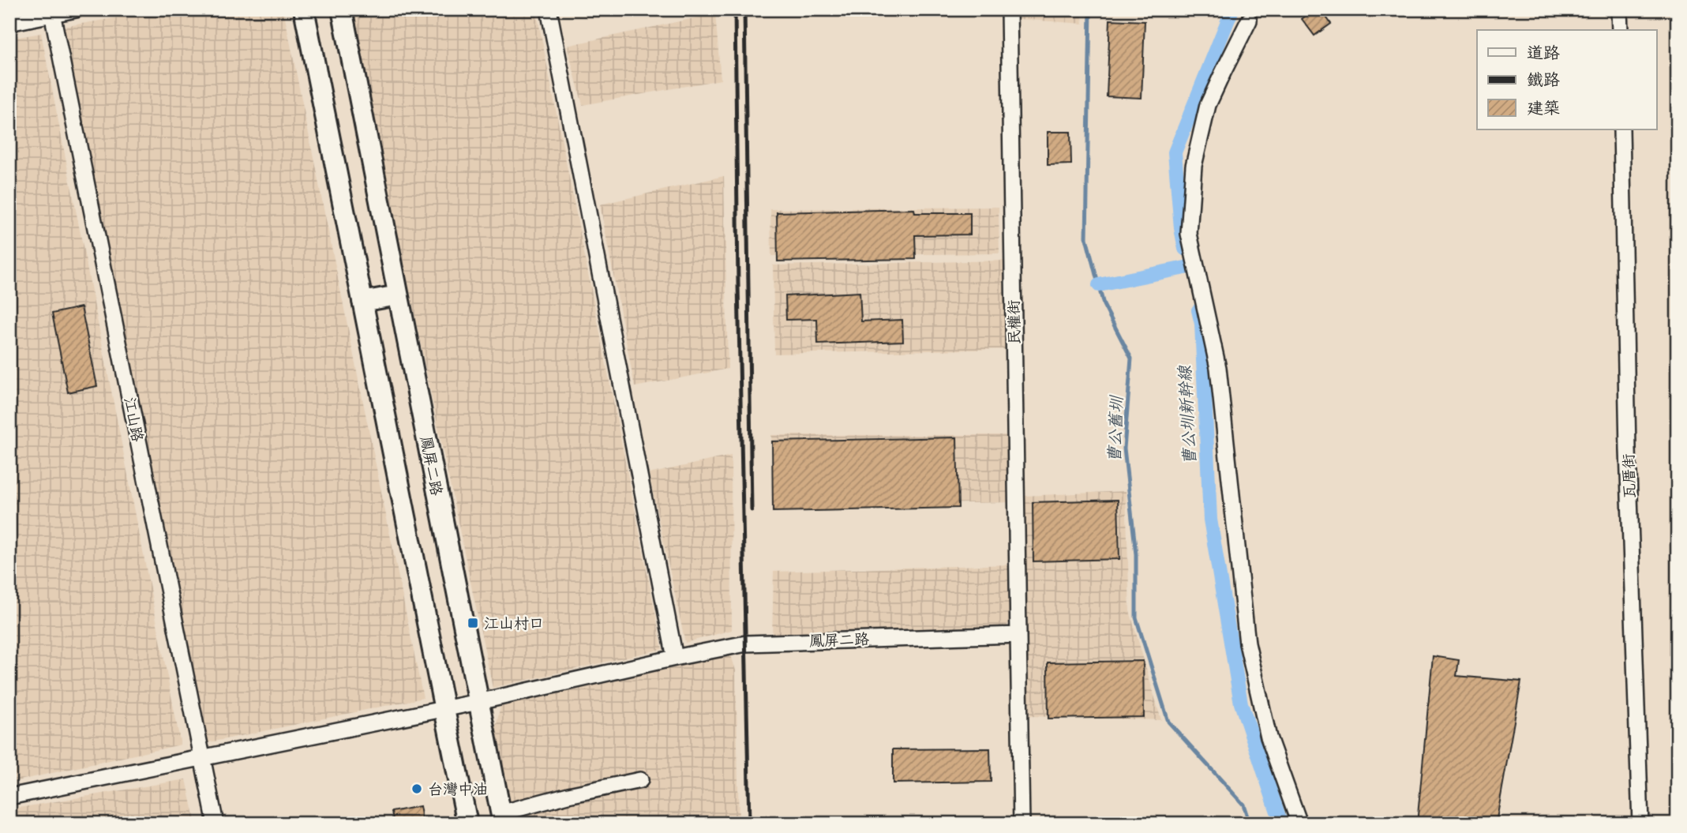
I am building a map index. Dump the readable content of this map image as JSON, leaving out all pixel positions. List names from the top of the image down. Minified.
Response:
{"streets":{"main road":["鳳屏二路"],"street":["民權街","江山路","瓦厝街"]},"crossings":[["民權街","鳳屏二路"],["江山路","鳳屏二路"]],"water":["曹公圳新幹線","曹公舊圳"],"places":{"transit":["江山村口"],"other":["台灣中油"]},"legend":["道路","鐵路","建築"]}
